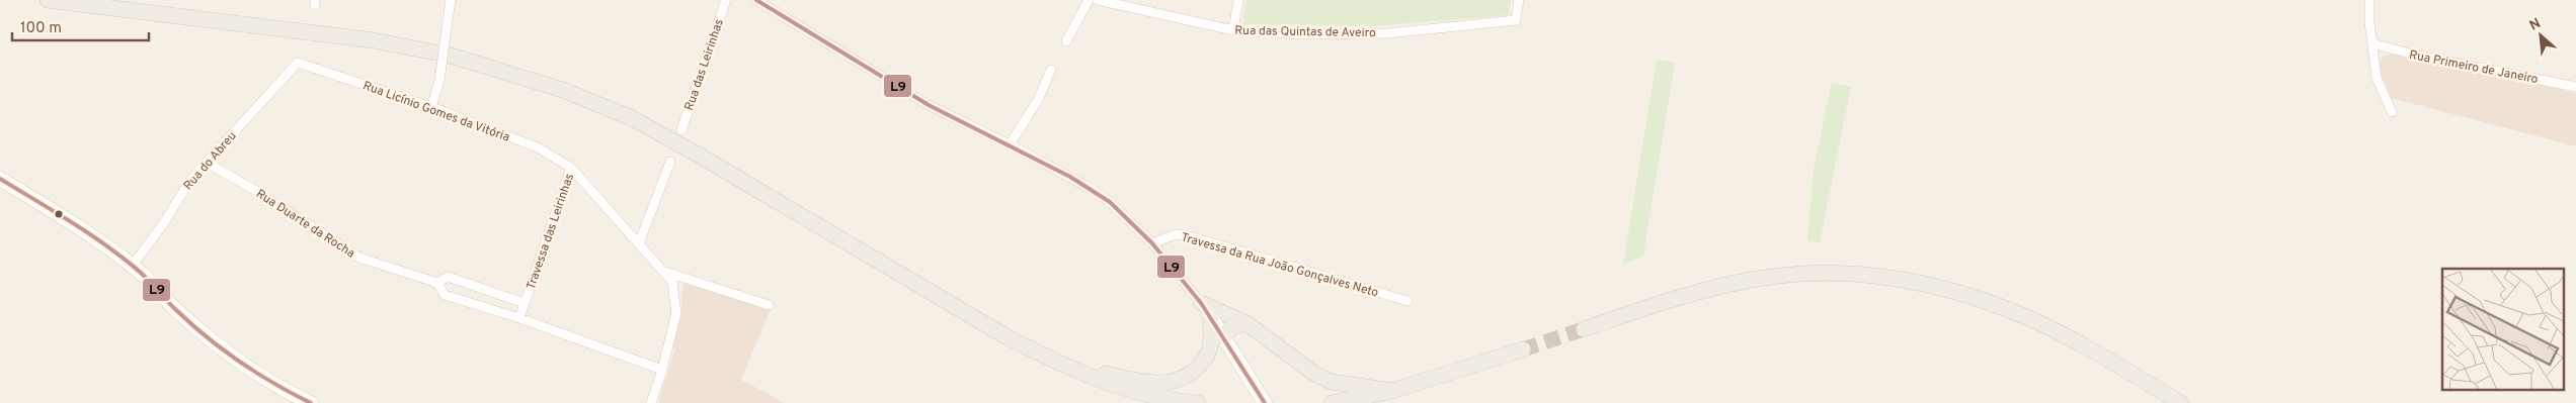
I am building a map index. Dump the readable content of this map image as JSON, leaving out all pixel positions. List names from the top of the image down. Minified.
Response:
{"streets":{"street":["Rua das Quintas de Aveiro","Rua das Leirinhas","Rua Primeiro de Janeiro","Rua Licínio Gomes da Vitória","Rua do Abreu","Rua Duarte da Rocha","Travessa das Leirinhas","Travessa da Rua João Gonçalves Neto"]},"crossings":[["Rua Licínio Gomes da Vitória","Rua do Abreu"],["Rua Licínio Gomes da Vitória","Travessa das Leirinhas"],["Rua do Abreu","Rua Duarte da Rocha"]],"lines":["transit line L9"],"scale_bar":"100 m","north":"top left"}
